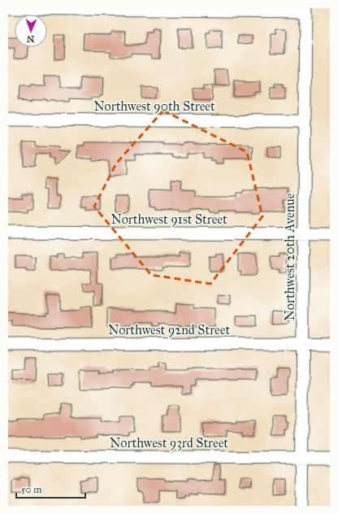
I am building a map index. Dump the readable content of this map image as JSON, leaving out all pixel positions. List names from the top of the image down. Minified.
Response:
{"streets":{"street":["Northwest 90th Street","Northwest 91st Street","Northwest 20th Avenue","Northwest 92nd Street","Northwest 93rd Street"]},"crossings":[["Northwest 90th Street","Northwest 20th Avenue"],["Northwest 91st Street","Northwest 20th Avenue"],["Northwest 20th Avenue","Northwest 92nd Street"],["Northwest 20th Avenue","Northwest 93rd Street"]],"scale_bar":"50 m","north":"bottom"}
